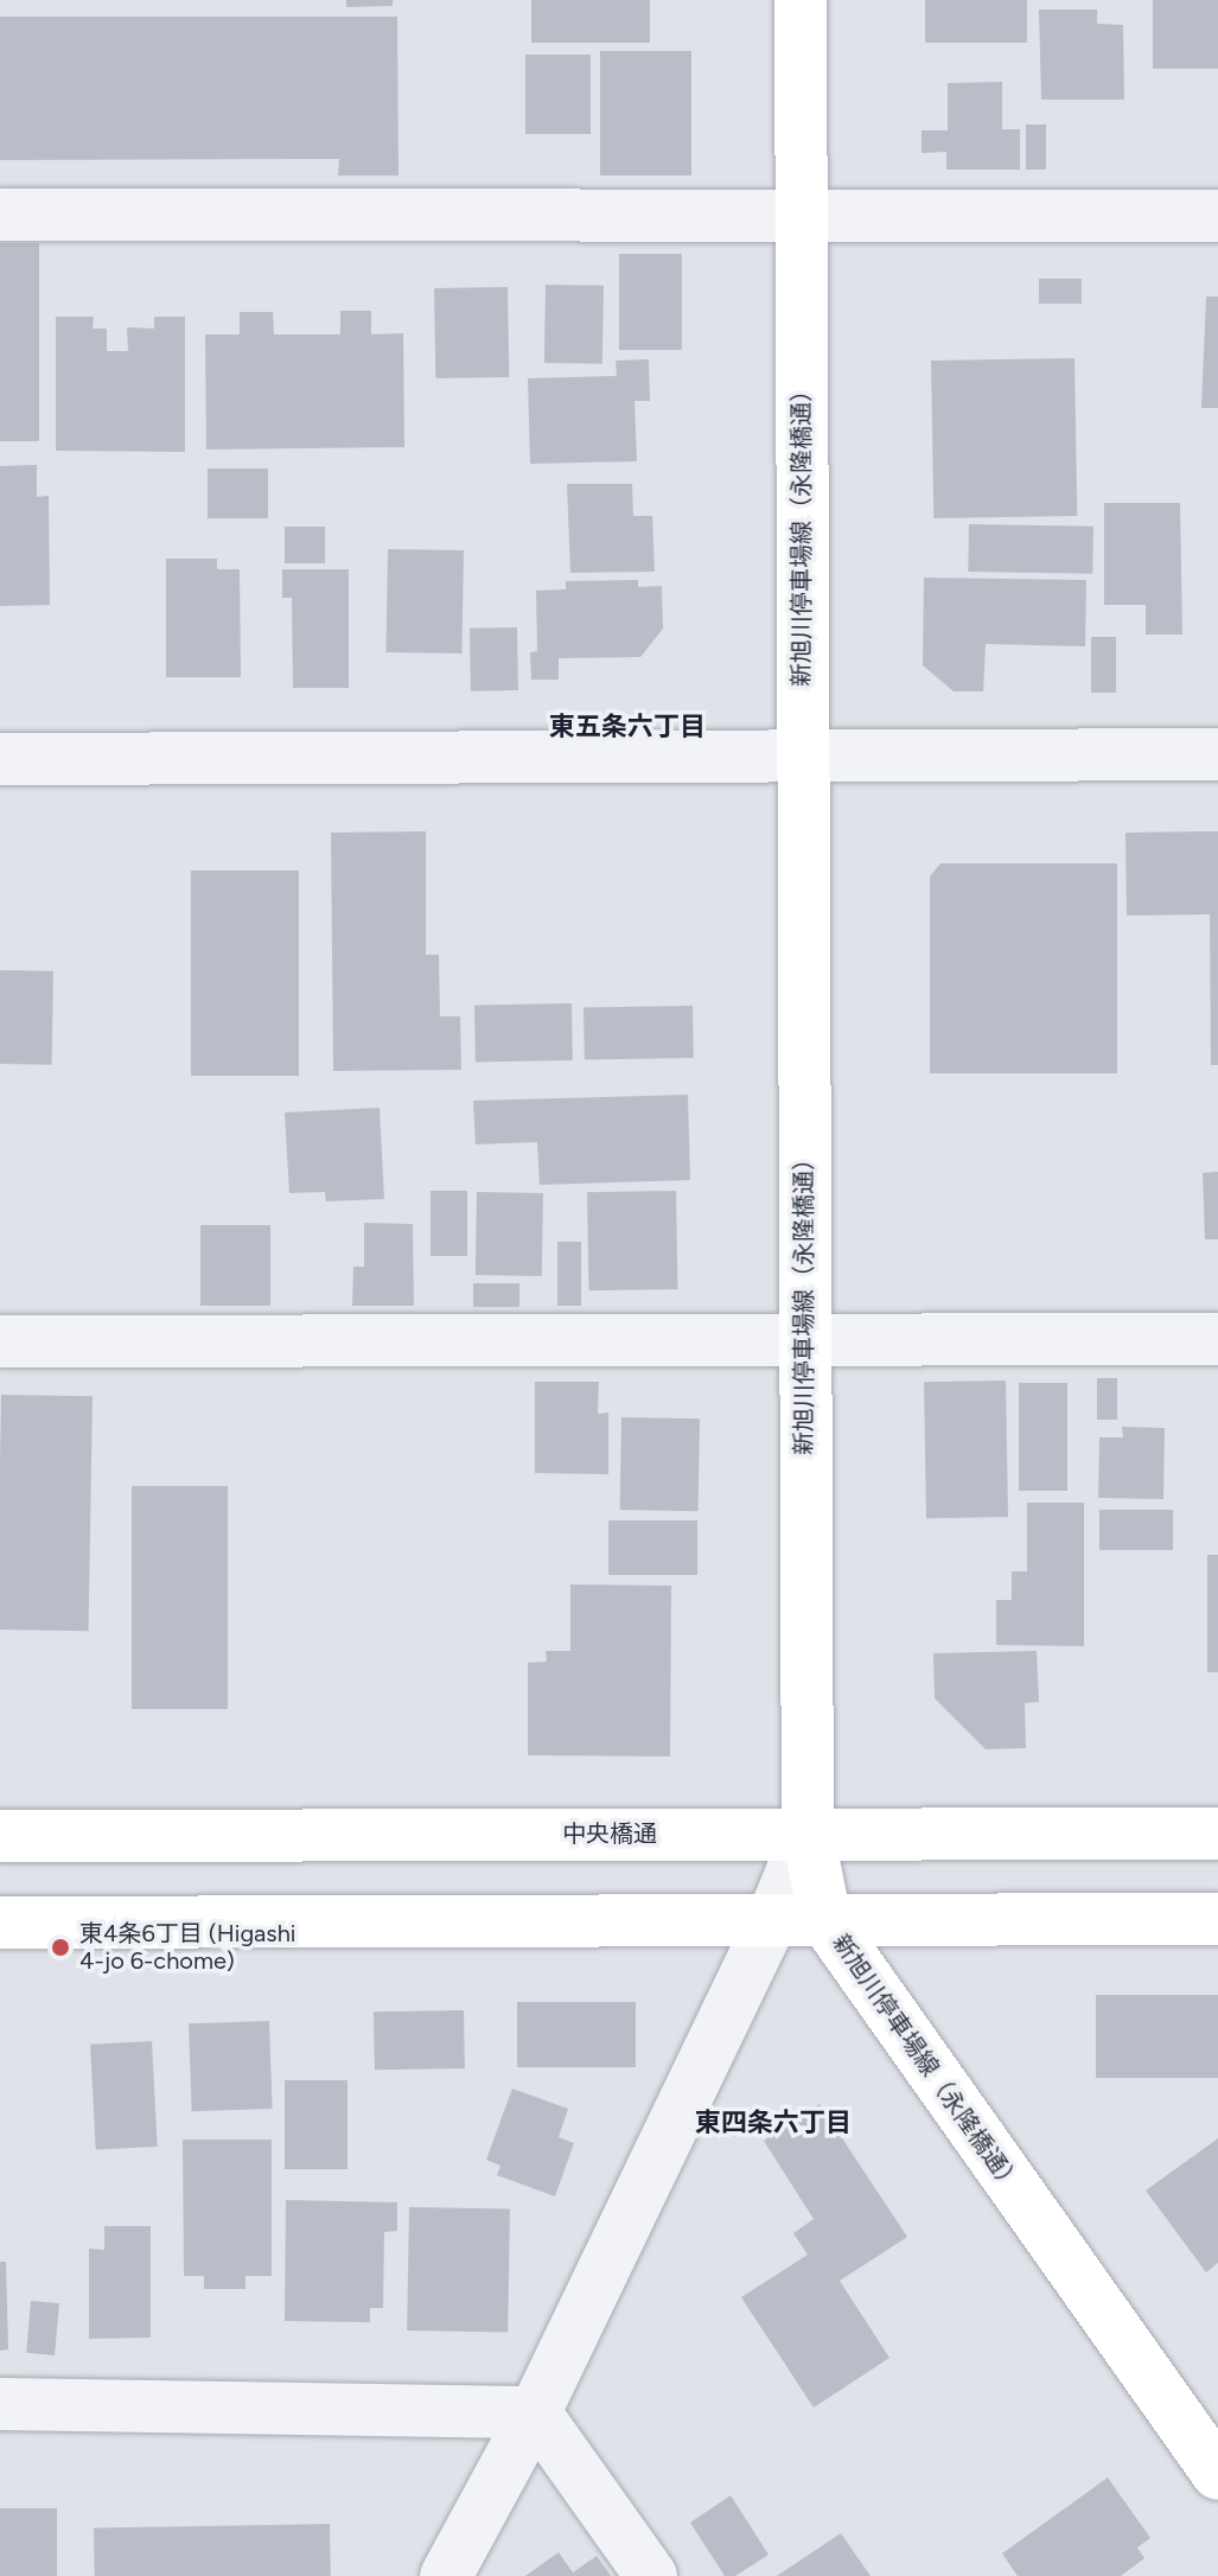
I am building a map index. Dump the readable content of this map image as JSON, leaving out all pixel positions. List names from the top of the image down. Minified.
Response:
{"streets":{"main road":["新旭川停車場線（永隆橋通）","中央橋通"]},"crossings":[["新旭川停車場線（永隆橋通）","中央橋通"]],"districts":["東五条六丁目","東四条六丁目"],"places":["東4条6丁目 (Higashi 4-jo 6-chome)"]}
